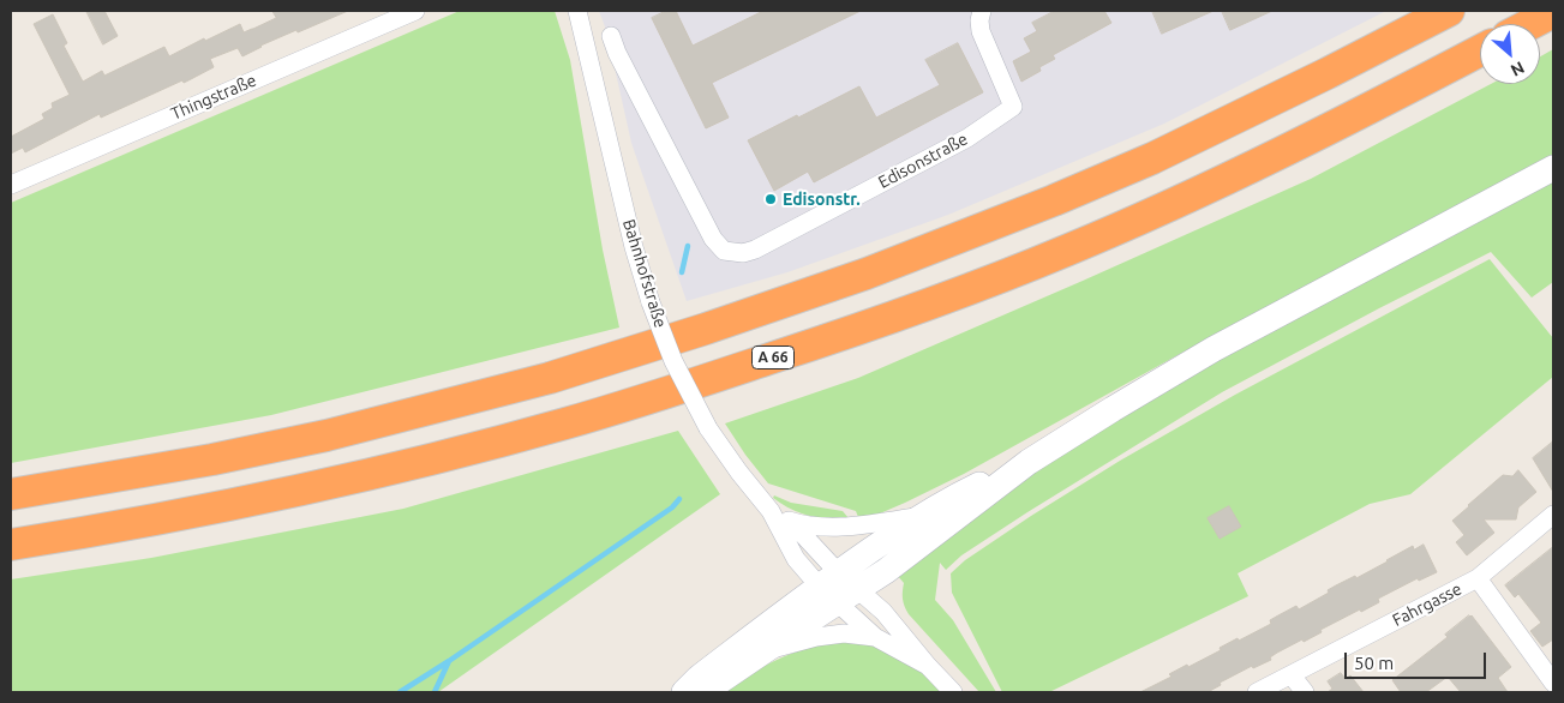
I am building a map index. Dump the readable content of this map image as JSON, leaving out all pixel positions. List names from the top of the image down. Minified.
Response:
{"streets":{"highway":["A 66"],"street":["Thingstraße","Edisonstraße","Bahnhofstraße","Fahrgasse"]},"places":["Edisonstr."],"scale_bar":"50 m","north":"bottom right"}
